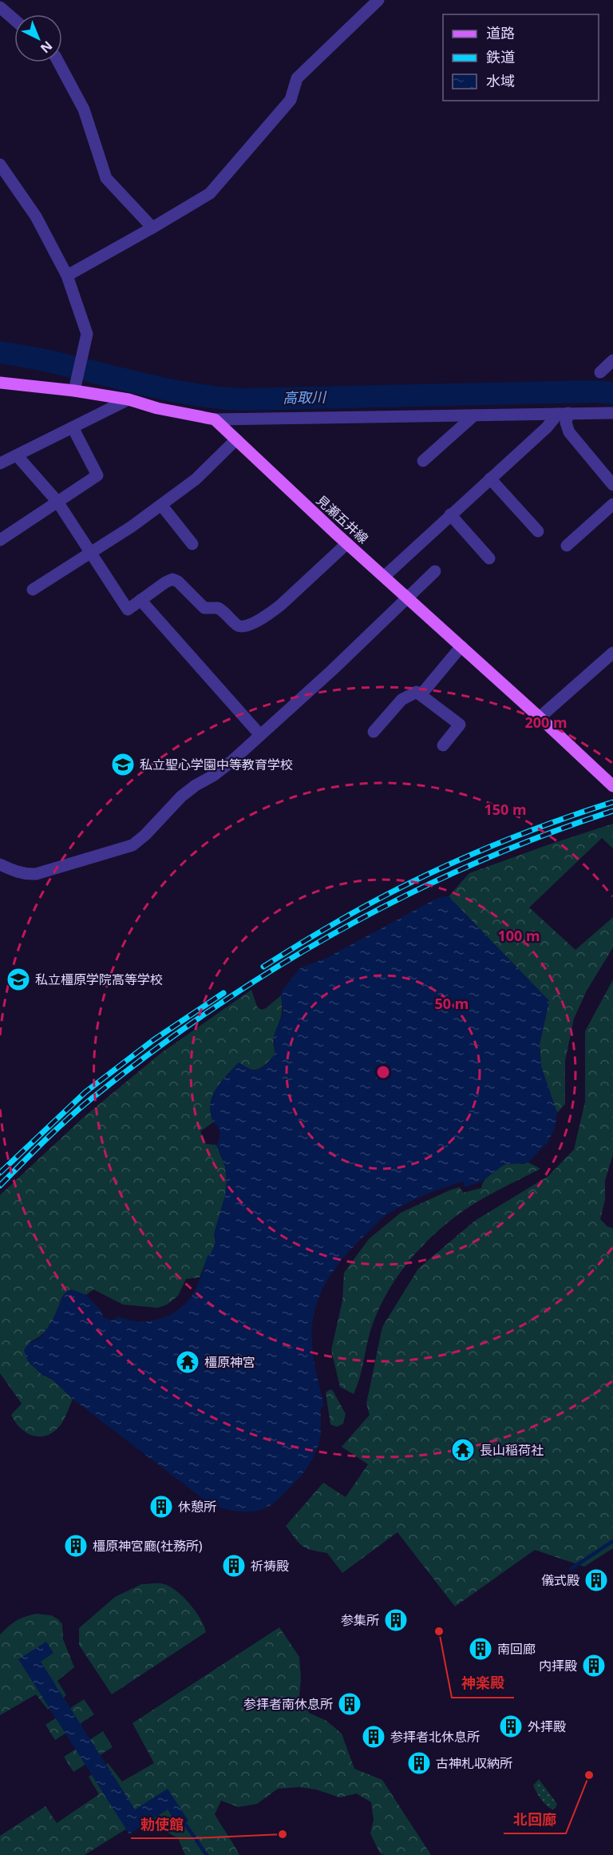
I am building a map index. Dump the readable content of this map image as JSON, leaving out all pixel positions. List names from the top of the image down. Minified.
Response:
{"streets":{"main road":["見瀬五井線"]},"water":["高取川"],"places":{"school or university":["私立聖心学園中等教育学校","私立橿原学院高等学校"],"temple":["橿原神宮","長山稲荷社"],"building":["休憩所","橿原神宮廳(社務所)","祈祷殿","儀式殿","参集所","南回廊","内拝殿","参拝者南休息所","外拝殿","参拝者北休息所","古神札収納所"],"other":["神楽殿","北回廊","勅使館"]},"legend":["道路","鉄道","水域"],"north":"bottom right","rings":["200 m","150 m","100 m","50 m"]}
